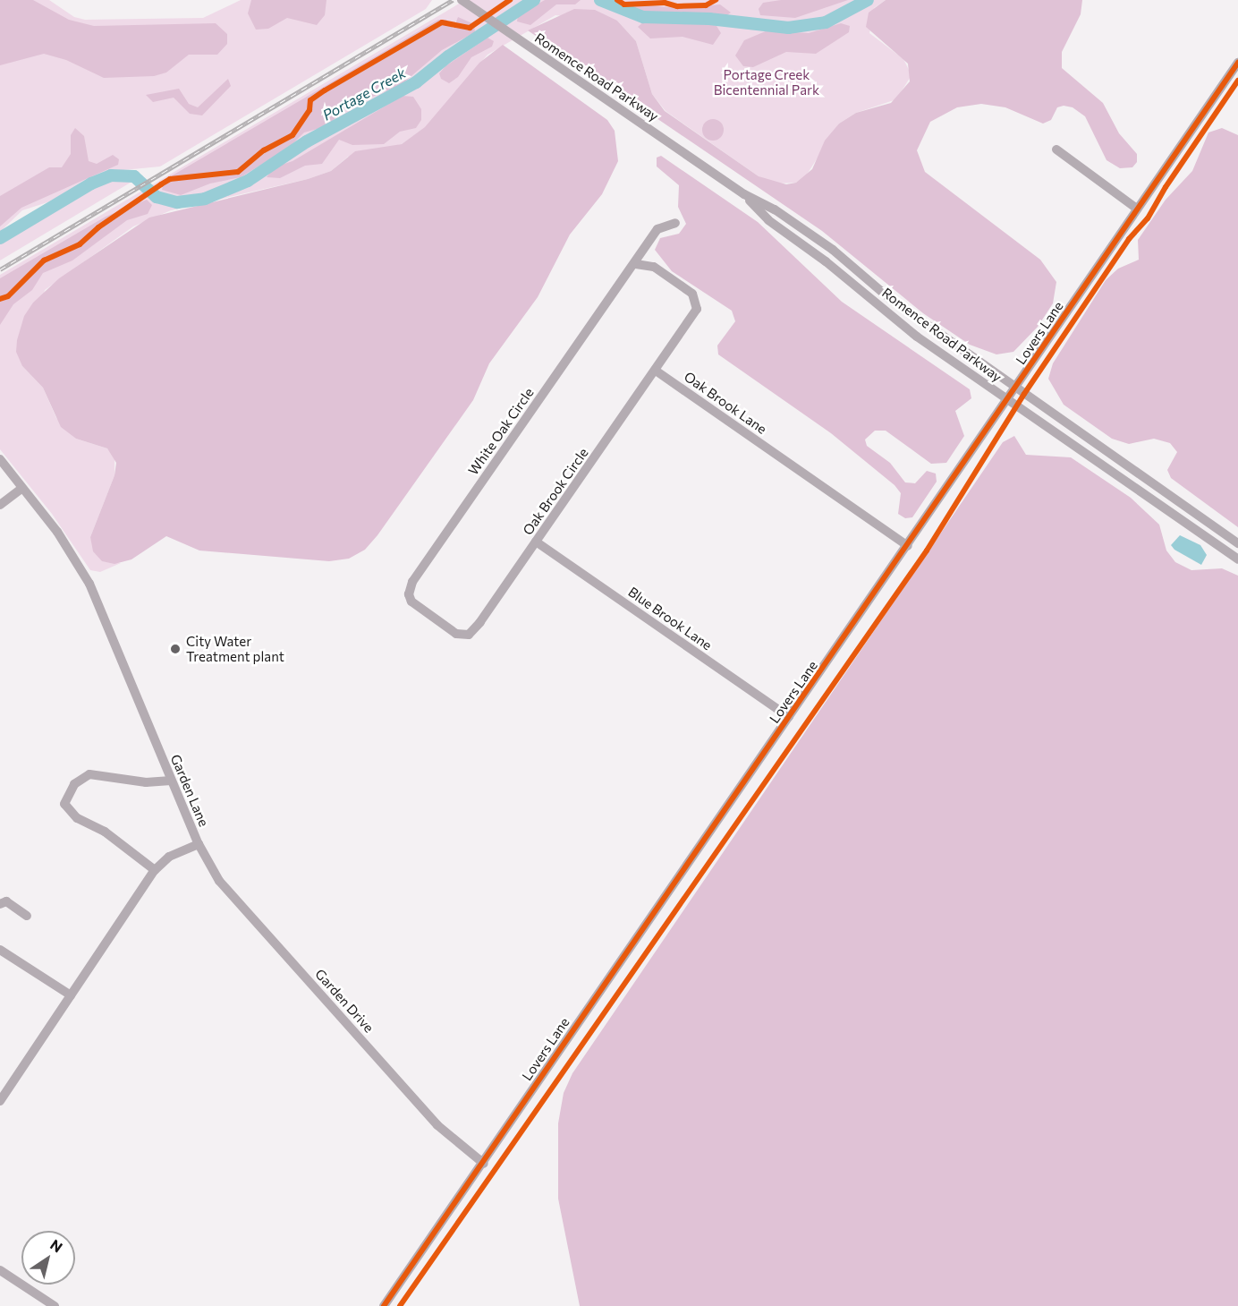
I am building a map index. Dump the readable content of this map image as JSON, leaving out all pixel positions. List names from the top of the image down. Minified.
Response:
{"streets":{"street":["Romence Road Parkway","Lovers Lane","Oak Brook Lane","White Oak Circle","Oak Brook Circle","Blue Brook Lane","Garden Lane","Garden Drive"]},"crossings":[["Romence Road Parkway","Lovers Lane"],["Lovers Lane","Oak Brook Lane"],["Lovers Lane","Blue Brook Lane"],["Lovers Lane","Garden Drive"],["Oak Brook Lane","Oak Brook Circle"],["White Oak Circle","Oak Brook Circle"],["Oak Brook Circle","Blue Brook Lane"],["Garden Lane","Garden Drive"]],"water":["Portage Creek"],"parks":["Portage Creek Bicentennial Park"],"places":["City Water Treatment plant"],"north":"top right"}
